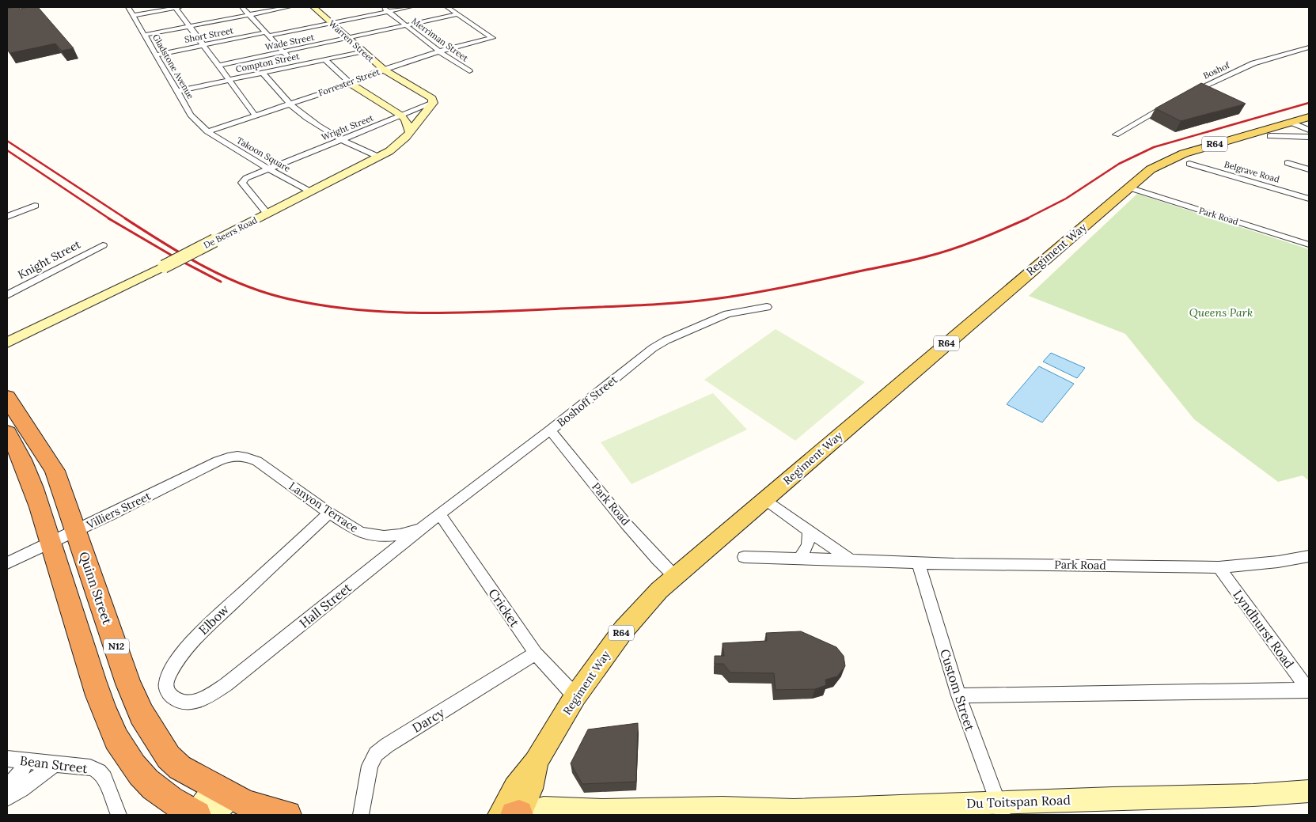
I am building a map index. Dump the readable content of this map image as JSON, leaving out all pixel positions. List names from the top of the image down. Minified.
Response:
{"streets":{"highway":["Quinn Street","N12"],"main road":["R64","Regiment Way"],"street":["Short Street","Merriman Street","Warren Street","Wade Street","Compton Street","Gladstone Avenue","Boshof","Forrester Street","Wright Street","Takoon Square","Belgrave Road","Park Road","De Beers Road","Knight Street","Boshoff Street","Lanyon Terrace","Villiers Street","Hall Street","Cricket","Elbow","Lyndhurst Road","Custom Street","Darcy","Bean Street","Du Toitspan Road"]},"crossings":[["Short Street","Merriman Street"],["Short Street","Warren Street"],["Short Street","Gladstone Avenue"],["Merriman Street","Wade Street"],["Merriman Street","Forrester Street"],["Warren Street","Wade Street"],["Warren Street","Compton Street"],["Warren Street","Forrester Street"],["Warren Street","Wright Street"],["Warren Street","De Beers Road"],["Wade Street","Forrester Street"],["Compton Street","Gladstone Avenue"],["Gladstone Avenue","Forrester Street"],["Gladstone Avenue","Takoon Square"],["Forrester Street","Takoon Square"],["Wright Street","Takoon Square"],["Wright Street","De Beers Road"],["R64","Park Road"],["R64","Regiment Way"],["Takoon Square","De Beers Road"],["Park Road","Regiment Way"],["Park Road","Boshoff Street"],["Park Road","Lyndhurst Road"],["Park Road","Custom Street"],["Regiment Way","Cricket"],["Regiment Way","Du Toitspan Road"],["Boshoff Street","Lanyon Terrace"],["Boshoff Street","Hall Street"],["Boshoff Street","Cricket"],["Lanyon Terrace","Villiers Street"],["Lanyon Terrace","Hall Street"],["Lanyon Terrace","Elbow"],["Villiers Street","Quinn Street"],["Villiers Street","N12"],["Quinn Street","N12"],["Hall Street","Elbow"],["Cricket","Darcy"],["Custom Street","Du Toitspan Road"]],"parks":["Queens Park"]}
